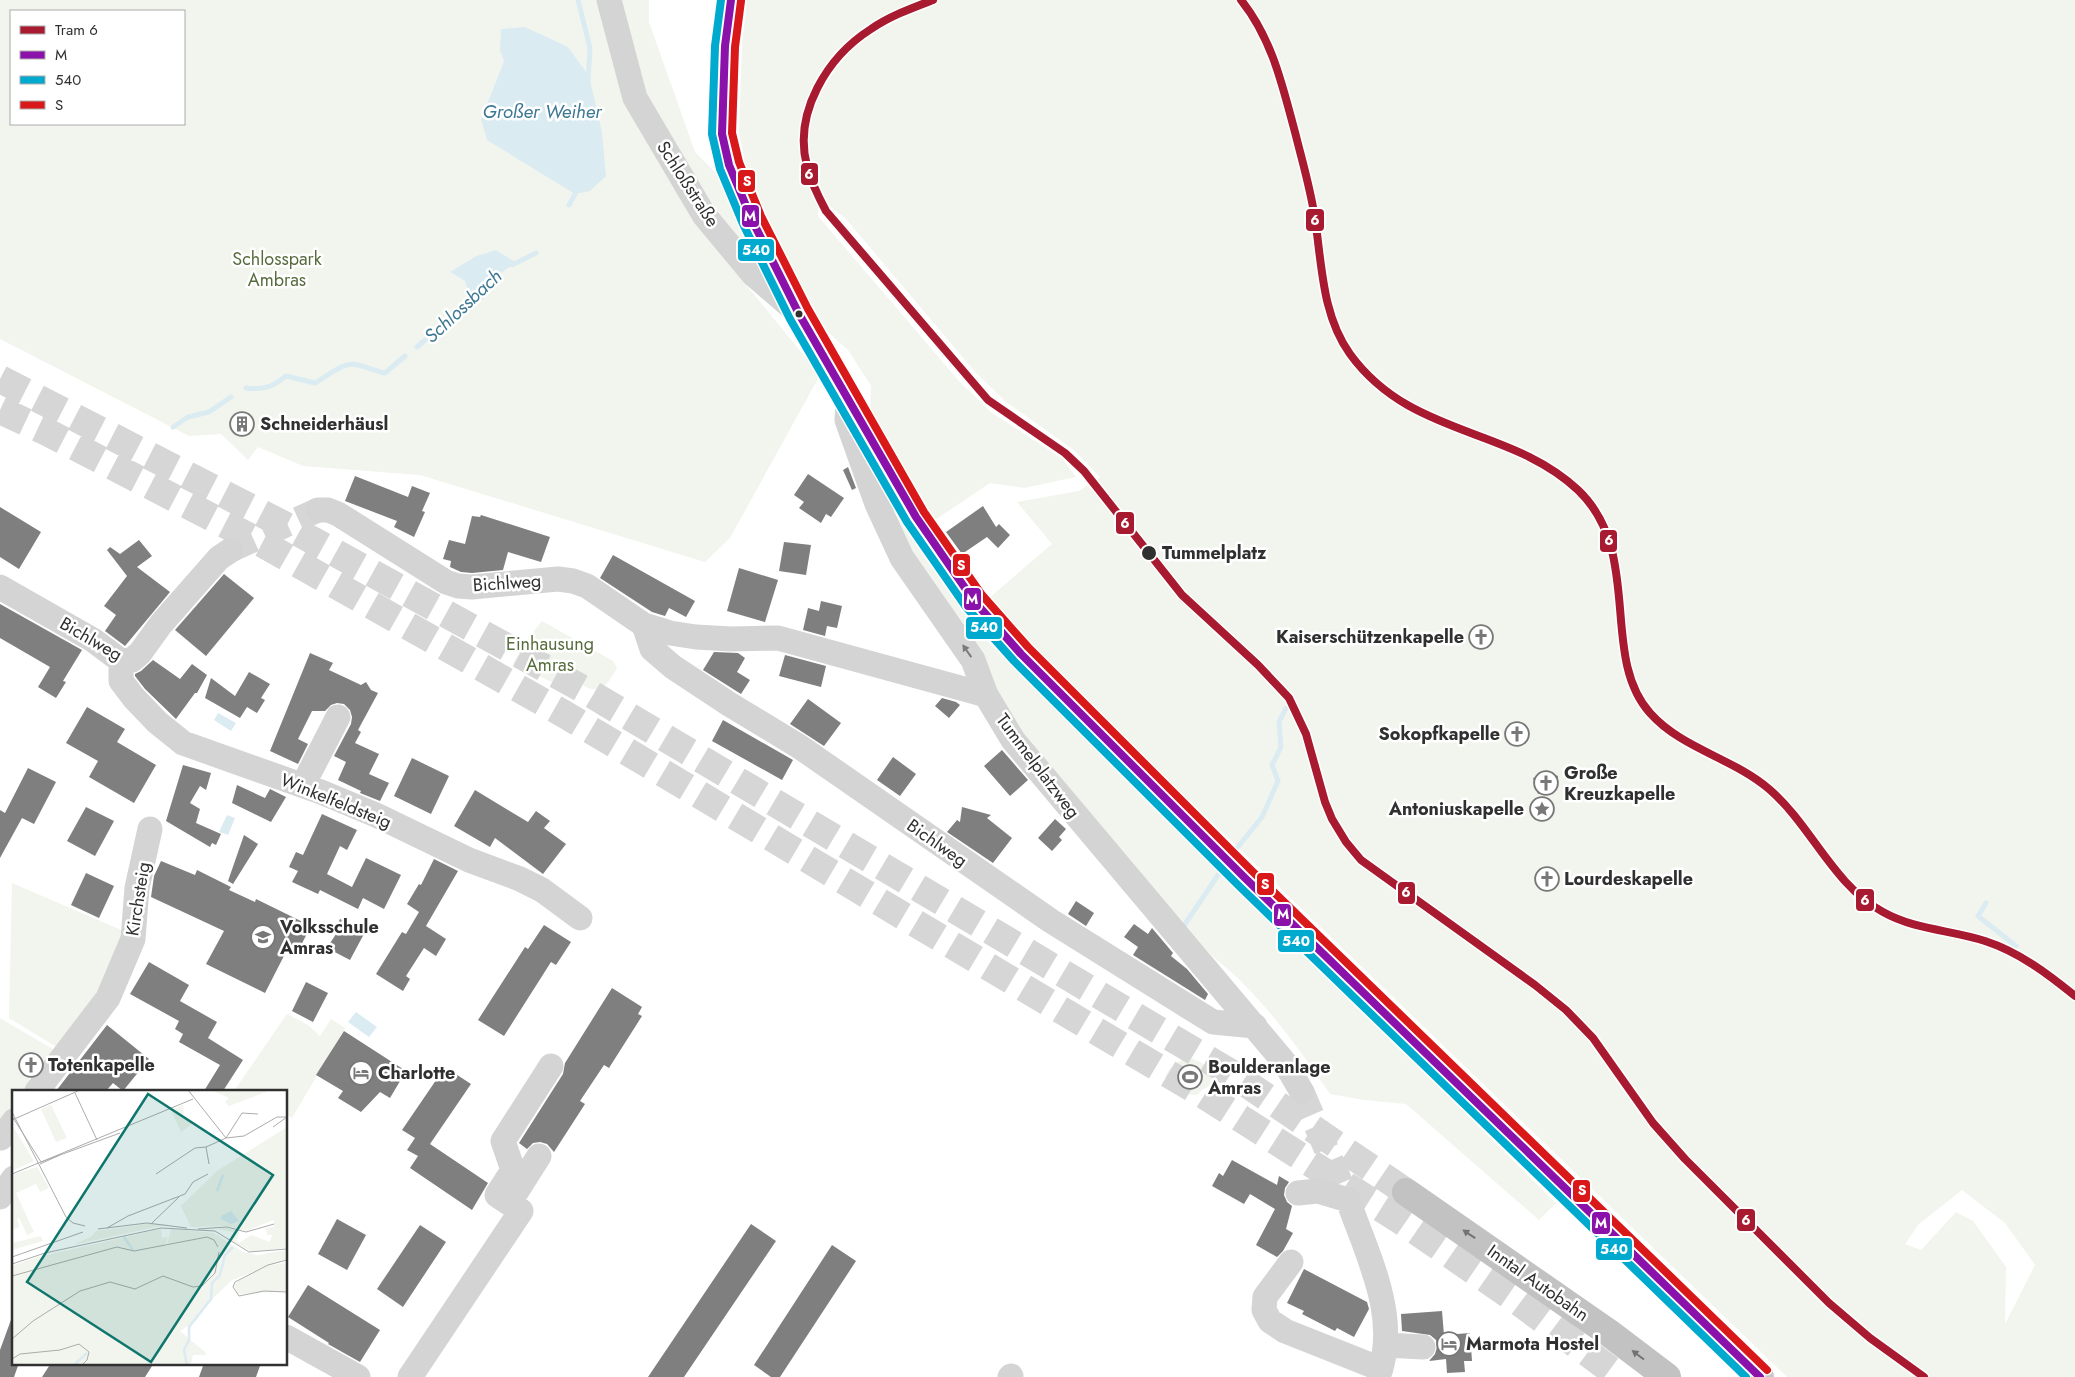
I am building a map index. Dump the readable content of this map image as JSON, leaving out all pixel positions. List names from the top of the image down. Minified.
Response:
{"streets":{"highway":["Inntal Autobahn"],"main road":["Schloßstraße"],"street":["Bichlweg","Tummelplatzweg","Winkelfeldsteig","Kirchsteig"]},"crossings":[["Schloßstraße","Tummelplatzweg"],["Bichlweg","Tummelplatzweg"],["Bichlweg","Winkelfeldsteig"]],"one_way":["Tummelplatzweg","Inntal Autobahn"],"water":["Großer Weiher","Schlossbach"],"parks":["Schlosspark Ambras","Einhausung Amras"],"places":{"building":["Schneiderhäusl"],"other":["Tummelplatz"],"church":["Kaiserschützenkapelle","Sokopfkapelle","Große Kreuzkapelle","Lourdeskapelle","Totenkapelle"],"place":["Antoniuskapelle"],"school or university":["Volksschule Amras"],"hotel":["Charlotte","Marmota Hostel"],"sports":["Boulderanlage Amras"]},"lines":["tram line 6","transit line M","transit line 540","transit line S"],"legend":["Tram 6","M","540","S"]}
